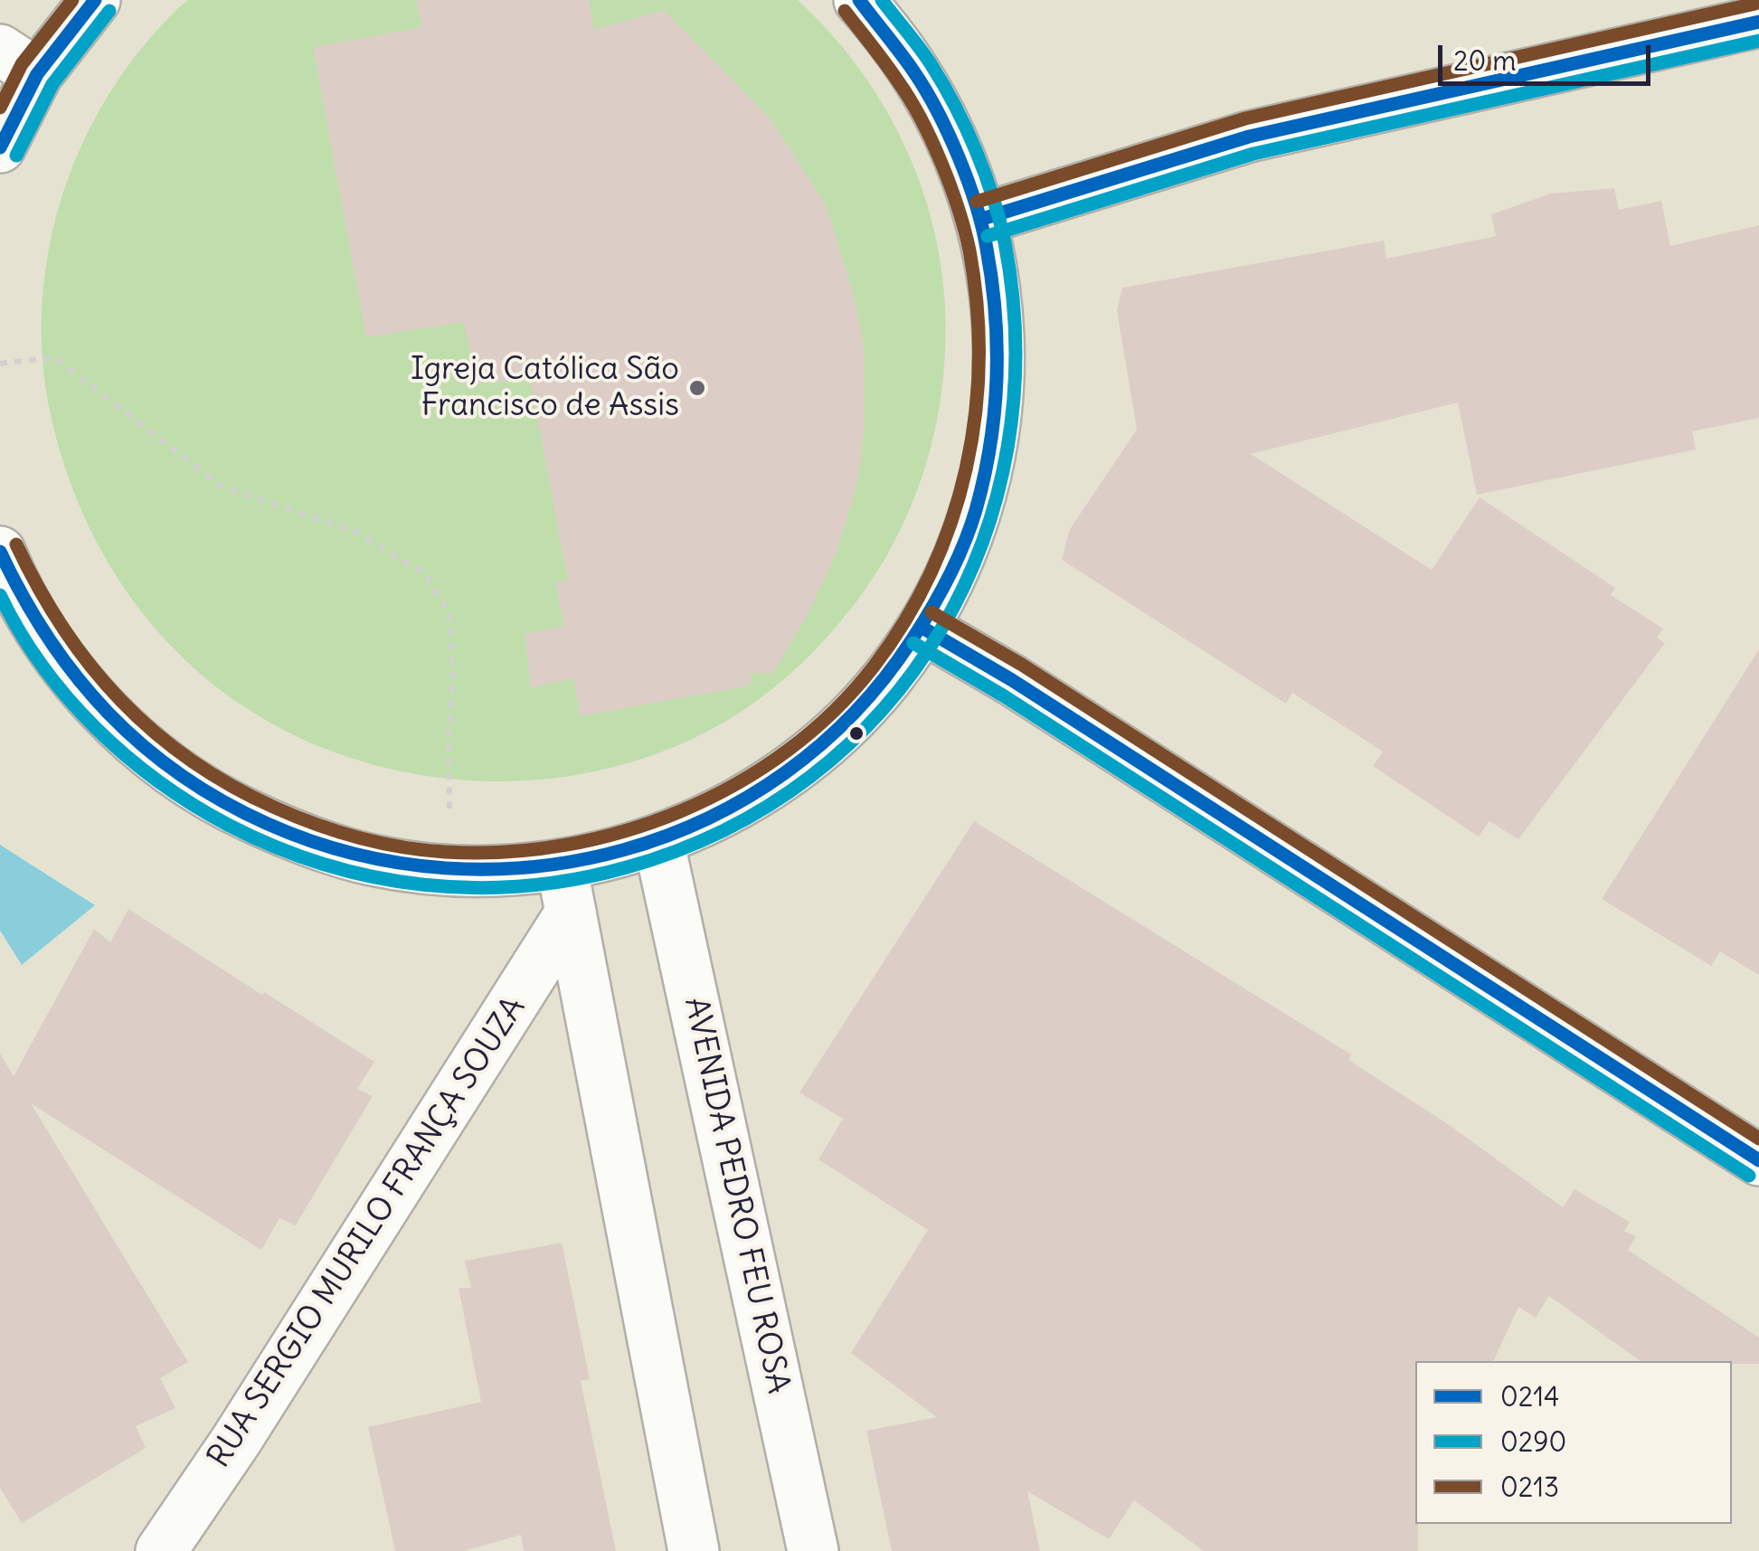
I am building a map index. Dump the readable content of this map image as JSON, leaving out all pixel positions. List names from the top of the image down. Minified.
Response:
{"streets":{"street":["AVENIDA PEDRO FEU ROSA","RUA SERGIO MURILO FRANÇA SOUZA"]},"places":["Igreja Católica São Francisco de Assis"],"lines":["transit line 0214","transit line 0290","transit line 0213"],"legend":["0214","0290","0213"],"scale_bar":"20 m"}
